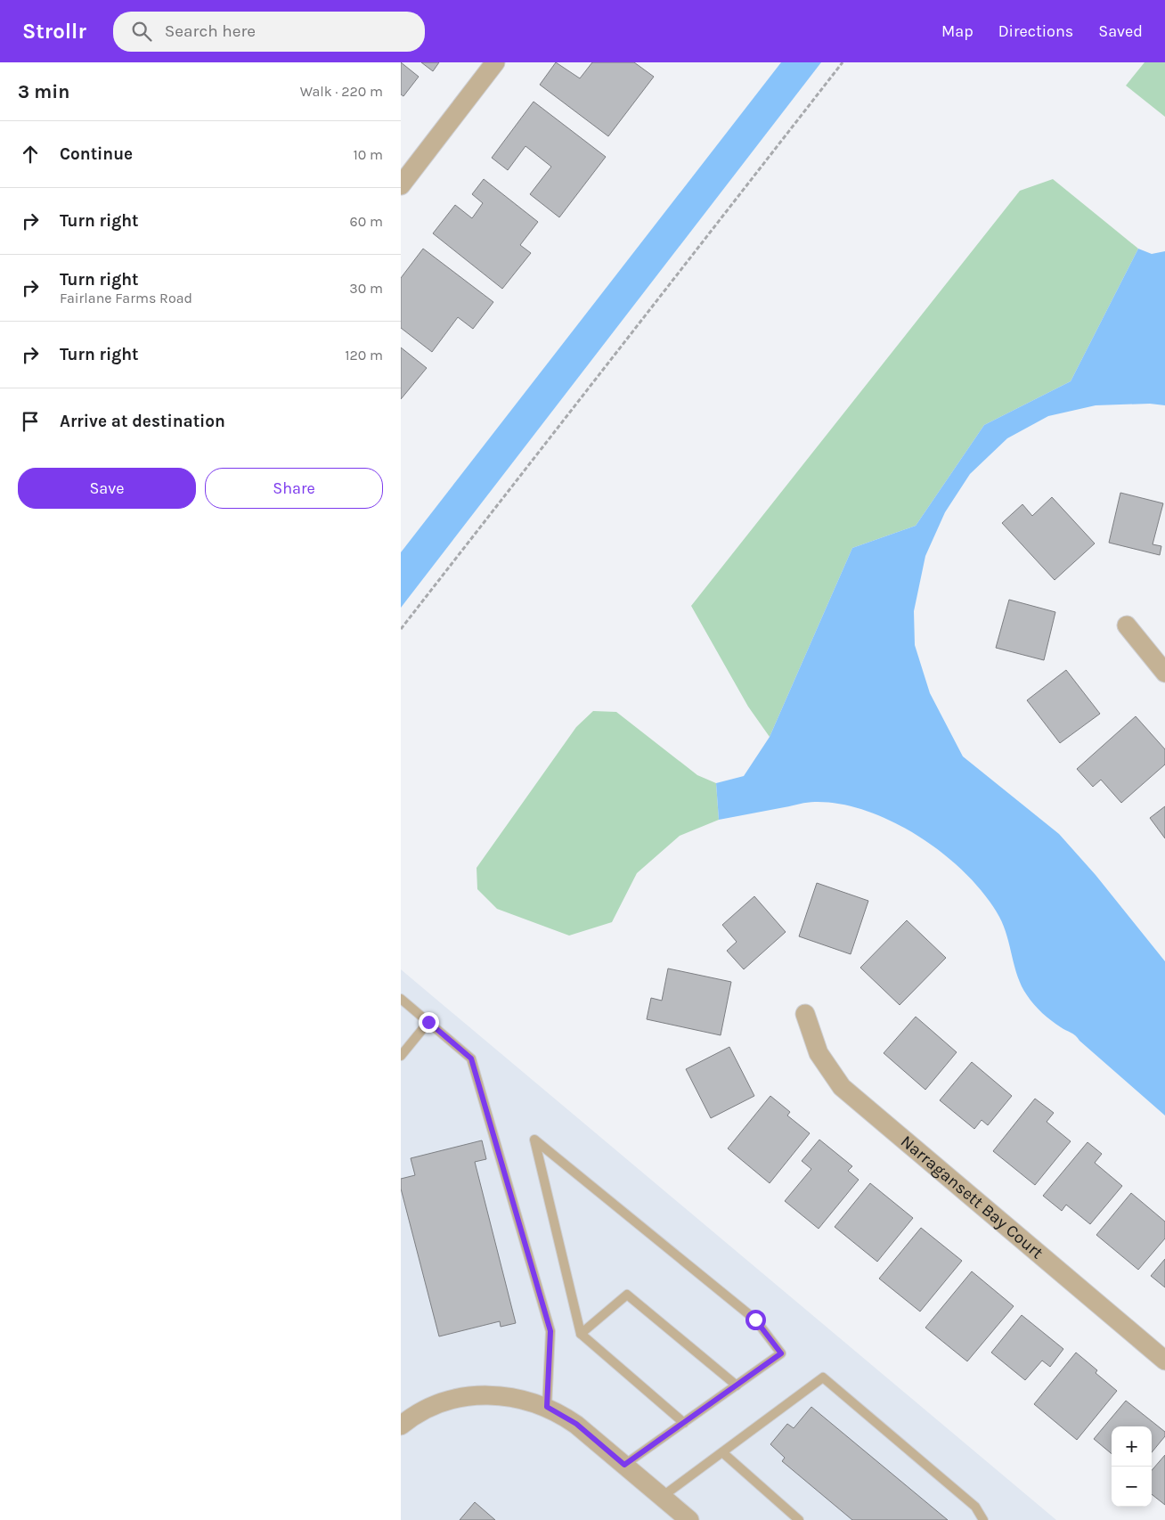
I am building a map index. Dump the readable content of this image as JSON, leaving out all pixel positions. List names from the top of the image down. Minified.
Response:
{"streets":{"street":["Narragansett Bay Court"]},"page":{"header":"Strollr","search":"Search here","nav":["Map","Directions","Saved"],"heading":["3 min","Walk · 220 m"],"list":[["Continue","10 m"],["Turn right","60 m"],["Turn right","Fairlane Farms Road","30 m"],["Turn right","120 m"],"Arrive at destination"],"buttons":["Save","Share"],"map_buttons":["+","−"]}}
